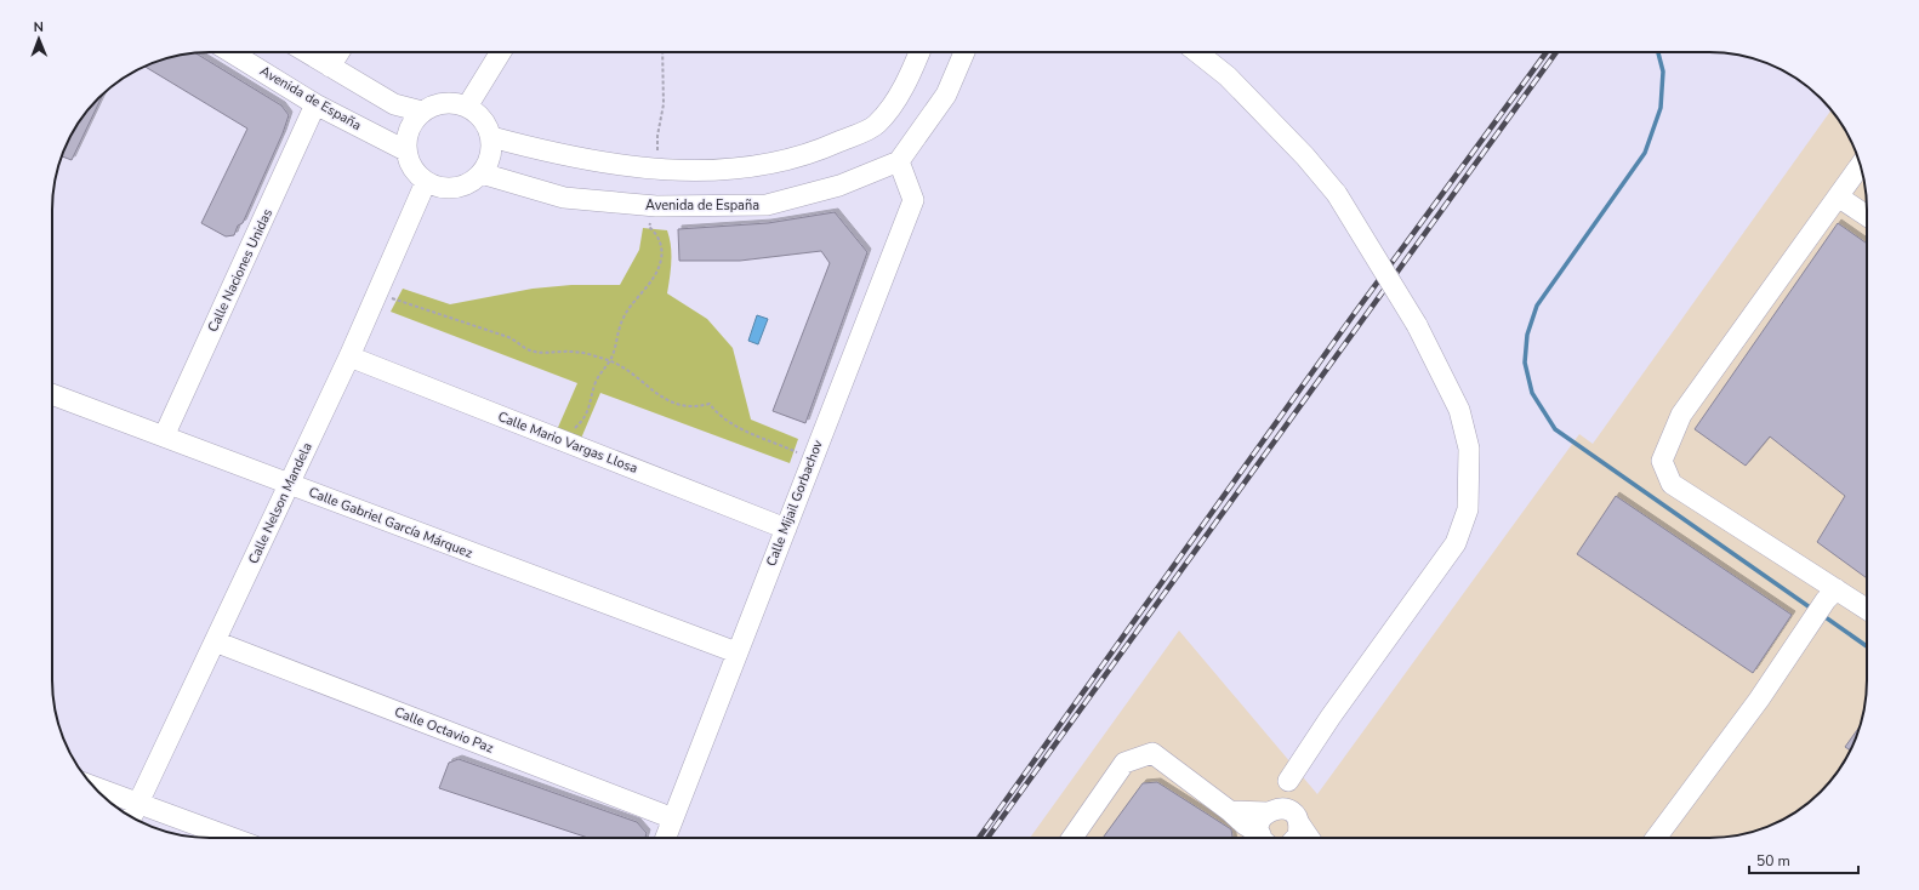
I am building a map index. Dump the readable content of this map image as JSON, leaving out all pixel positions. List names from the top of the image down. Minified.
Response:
{"streets":{"street":["Avenida de España","Calle Naciones Unidas","Calle Mario Vargas Llosa","Calle Nelson Mandela","Calle Mijail Gorbachov","Calle Gabriel García Márquez","Calle Octavio Paz"]},"crossings":[["Avenida de España","Calle Naciones Unidas"],["Avenida de España","Calle Nelson Mandela"],["Avenida de España","Calle Mijail Gorbachov"],["Calle Naciones Unidas","Calle Gabriel García Márquez"],["Calle Mario Vargas Llosa","Calle Nelson Mandela"],["Calle Mario Vargas Llosa","Calle Mijail Gorbachov"],["Calle Nelson Mandela","Calle Gabriel García Márquez"],["Calle Nelson Mandela","Calle Octavio Paz"],["Calle Mijail Gorbachov","Calle Gabriel García Márquez"],["Calle Mijail Gorbachov","Calle Octavio Paz"]],"scale_bar":"50 m","north":"top"}
